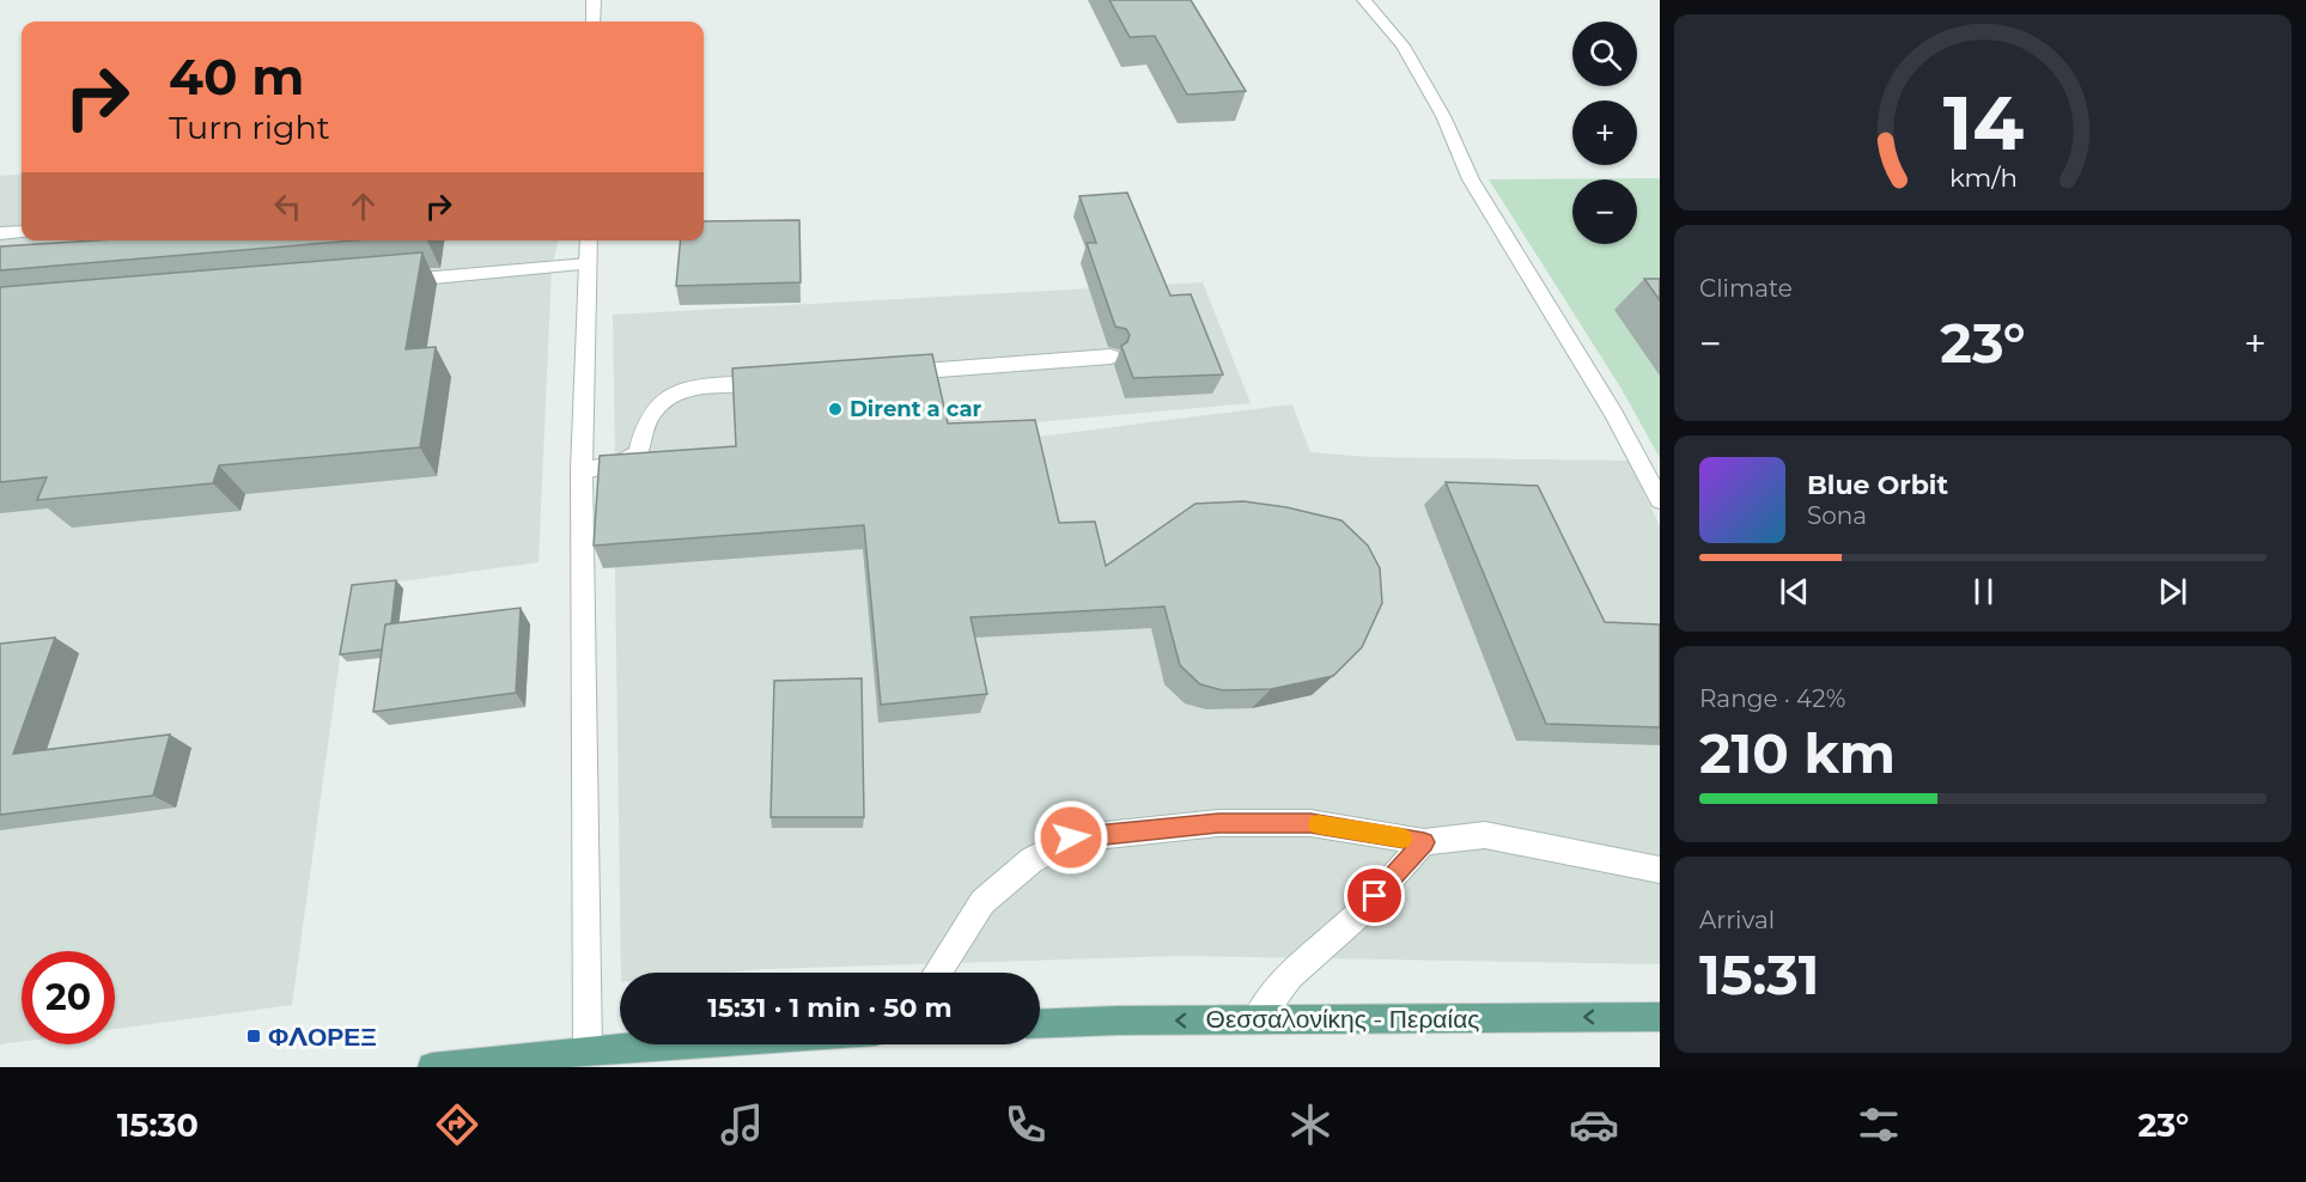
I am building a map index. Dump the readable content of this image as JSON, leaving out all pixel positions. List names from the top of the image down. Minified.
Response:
{"streets":{"main road":["Θεσσαλονίκης - Περαίας"]},"one_way":["Θεσσαλονίκης - Περαίας"],"places":{"other":["Dirent a car"],"transit":["ΦΛΟΡΕΞ"]},"page":{"map_buttons":["+","−"],"turn":["40 m","Turn right"],"tile":["Climate",["Range · 42%","210 km"],["Arrival","15:31"]],"heat":["−","23°","+"],"song":["Blue Orbit","Sona"],"limit":"20","trip":"15:31 · 1 min · 50 m","tabs":["15:30","23°"],"gauge":["14","km/h"]}}
